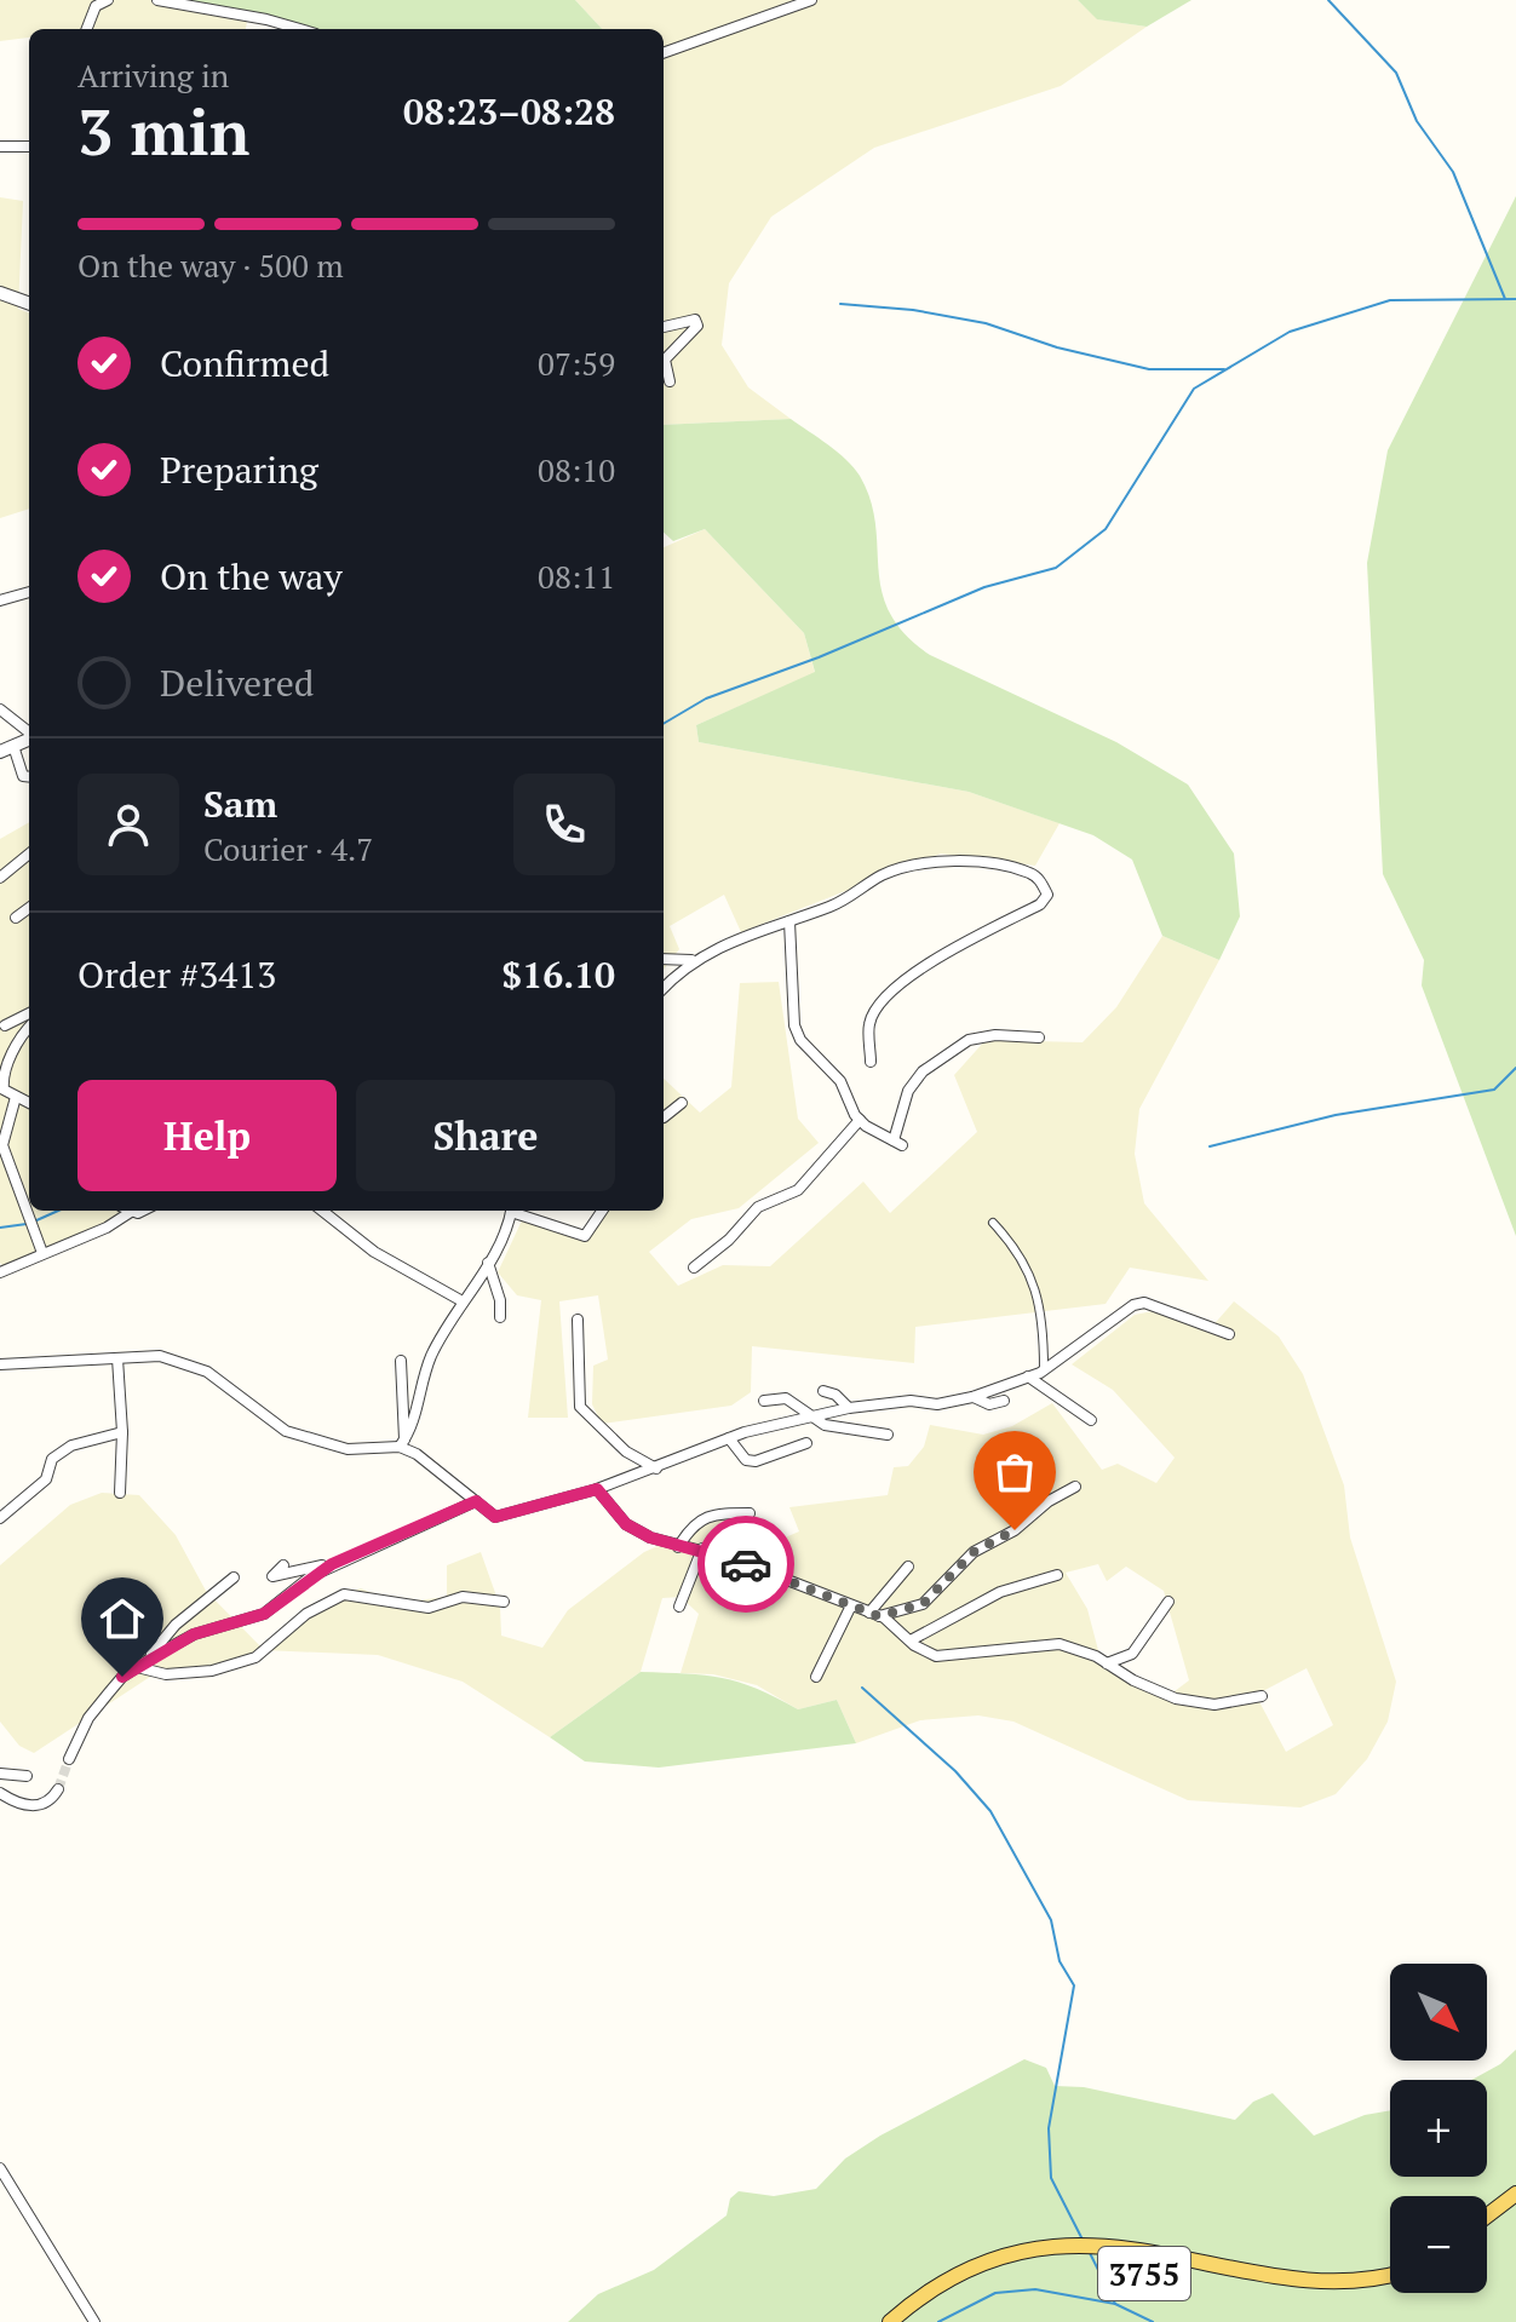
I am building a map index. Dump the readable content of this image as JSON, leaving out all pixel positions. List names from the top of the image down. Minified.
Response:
{"streets":{"main road":["3755"]},"north":"bottom right","page":{"heading":["3 min","Arriving in","08:23–08:28"],"panel":["Sam","Courier · 4.7","Order #3413","$16.10"],"bar":"On the way · 500 m","list":[["Confirmed","07:59"],["Preparing","08:10"],["On the way","08:11"],"Delivered"],"buttons":["Help","Share"],"map_buttons":["+","−"]}}
